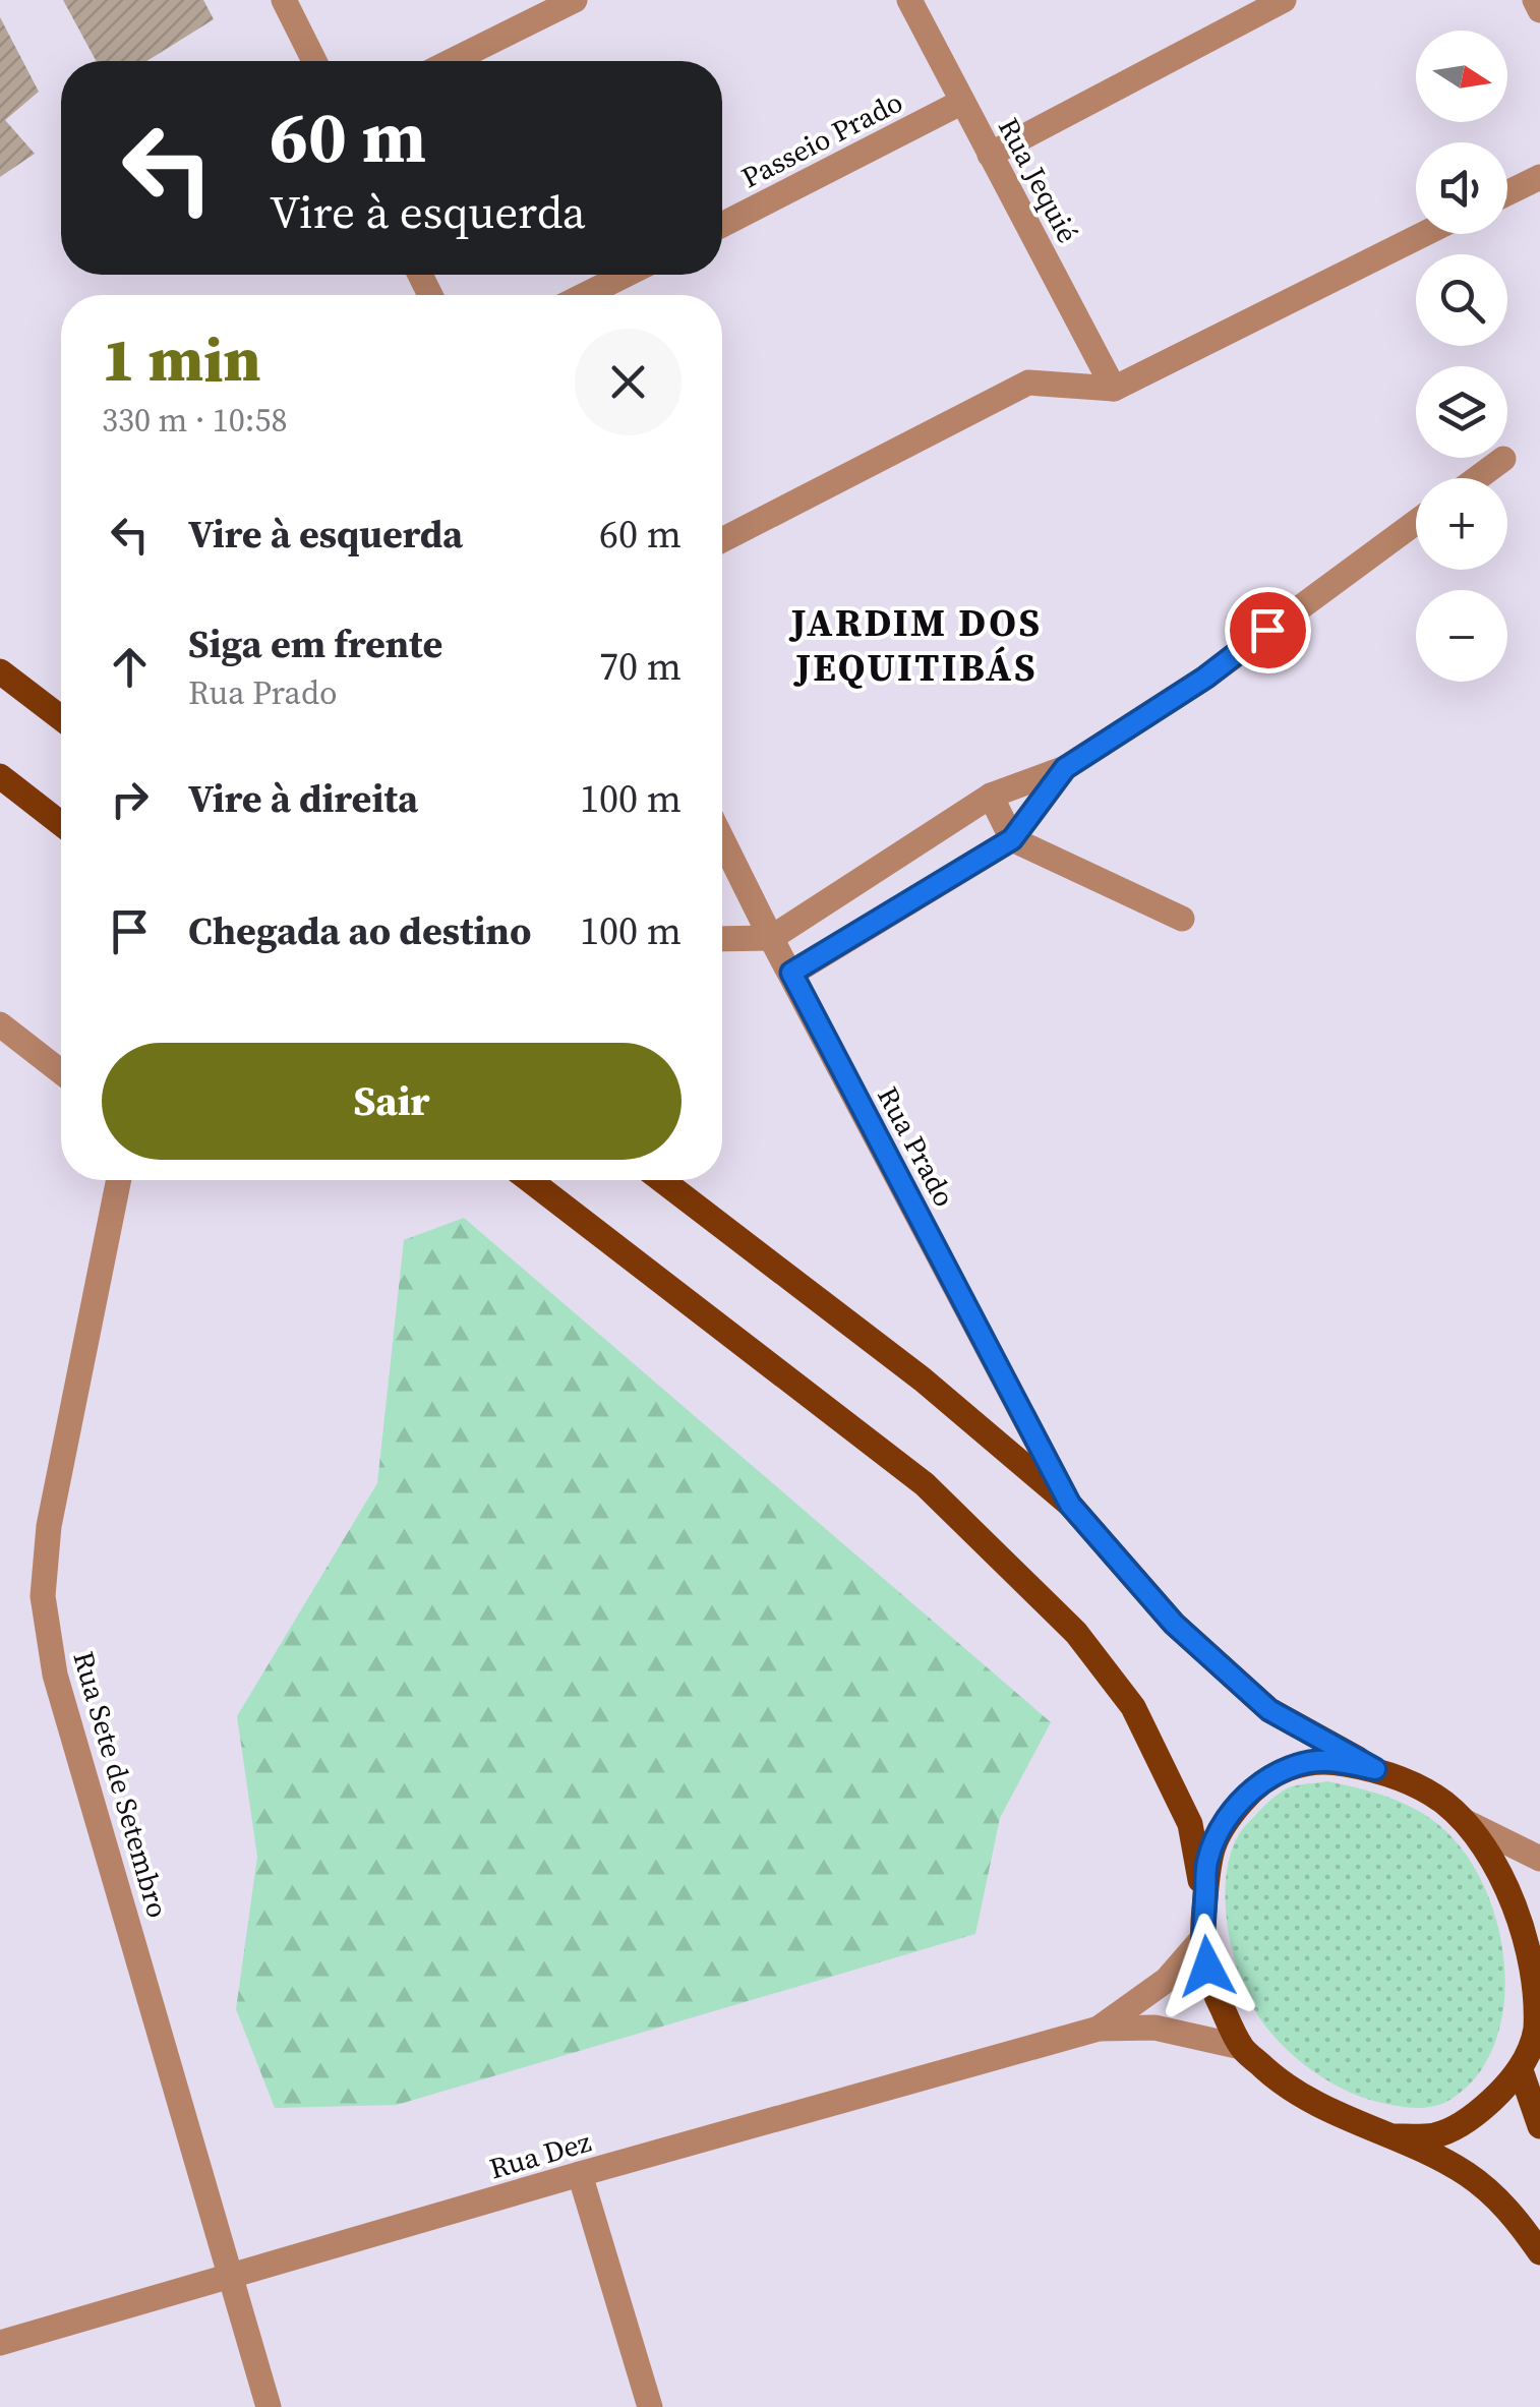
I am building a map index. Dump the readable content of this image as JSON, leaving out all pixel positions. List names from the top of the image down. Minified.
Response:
{"streets":{"street":["Passeio Prado","Rua Jequié","Rua Prado","Rua Sete de Setembro","Rua Dez"]},"crossings":[["Passeio Prado","Rua Jequié"],["Rua Sete de Setembro","Rua Dez"]],"districts":["JARDIM DOS JEQUITIBÁS"],"north":"right","page":{"map_buttons":["+","−"],"turn":["60 m","Vire à esquerda"],"heading":["1 min","330 m · 10:58"],"list":[{"name":"Vire à esquerda","value":"60 m"},{"name":"Siga em frente","note":"Rua Prado","value":"70 m"},{"name":"Vire à direita","value":"100 m"},{"name":"Chegada ao destino","value":"100 m"}],"buttons":"Sair"}}
